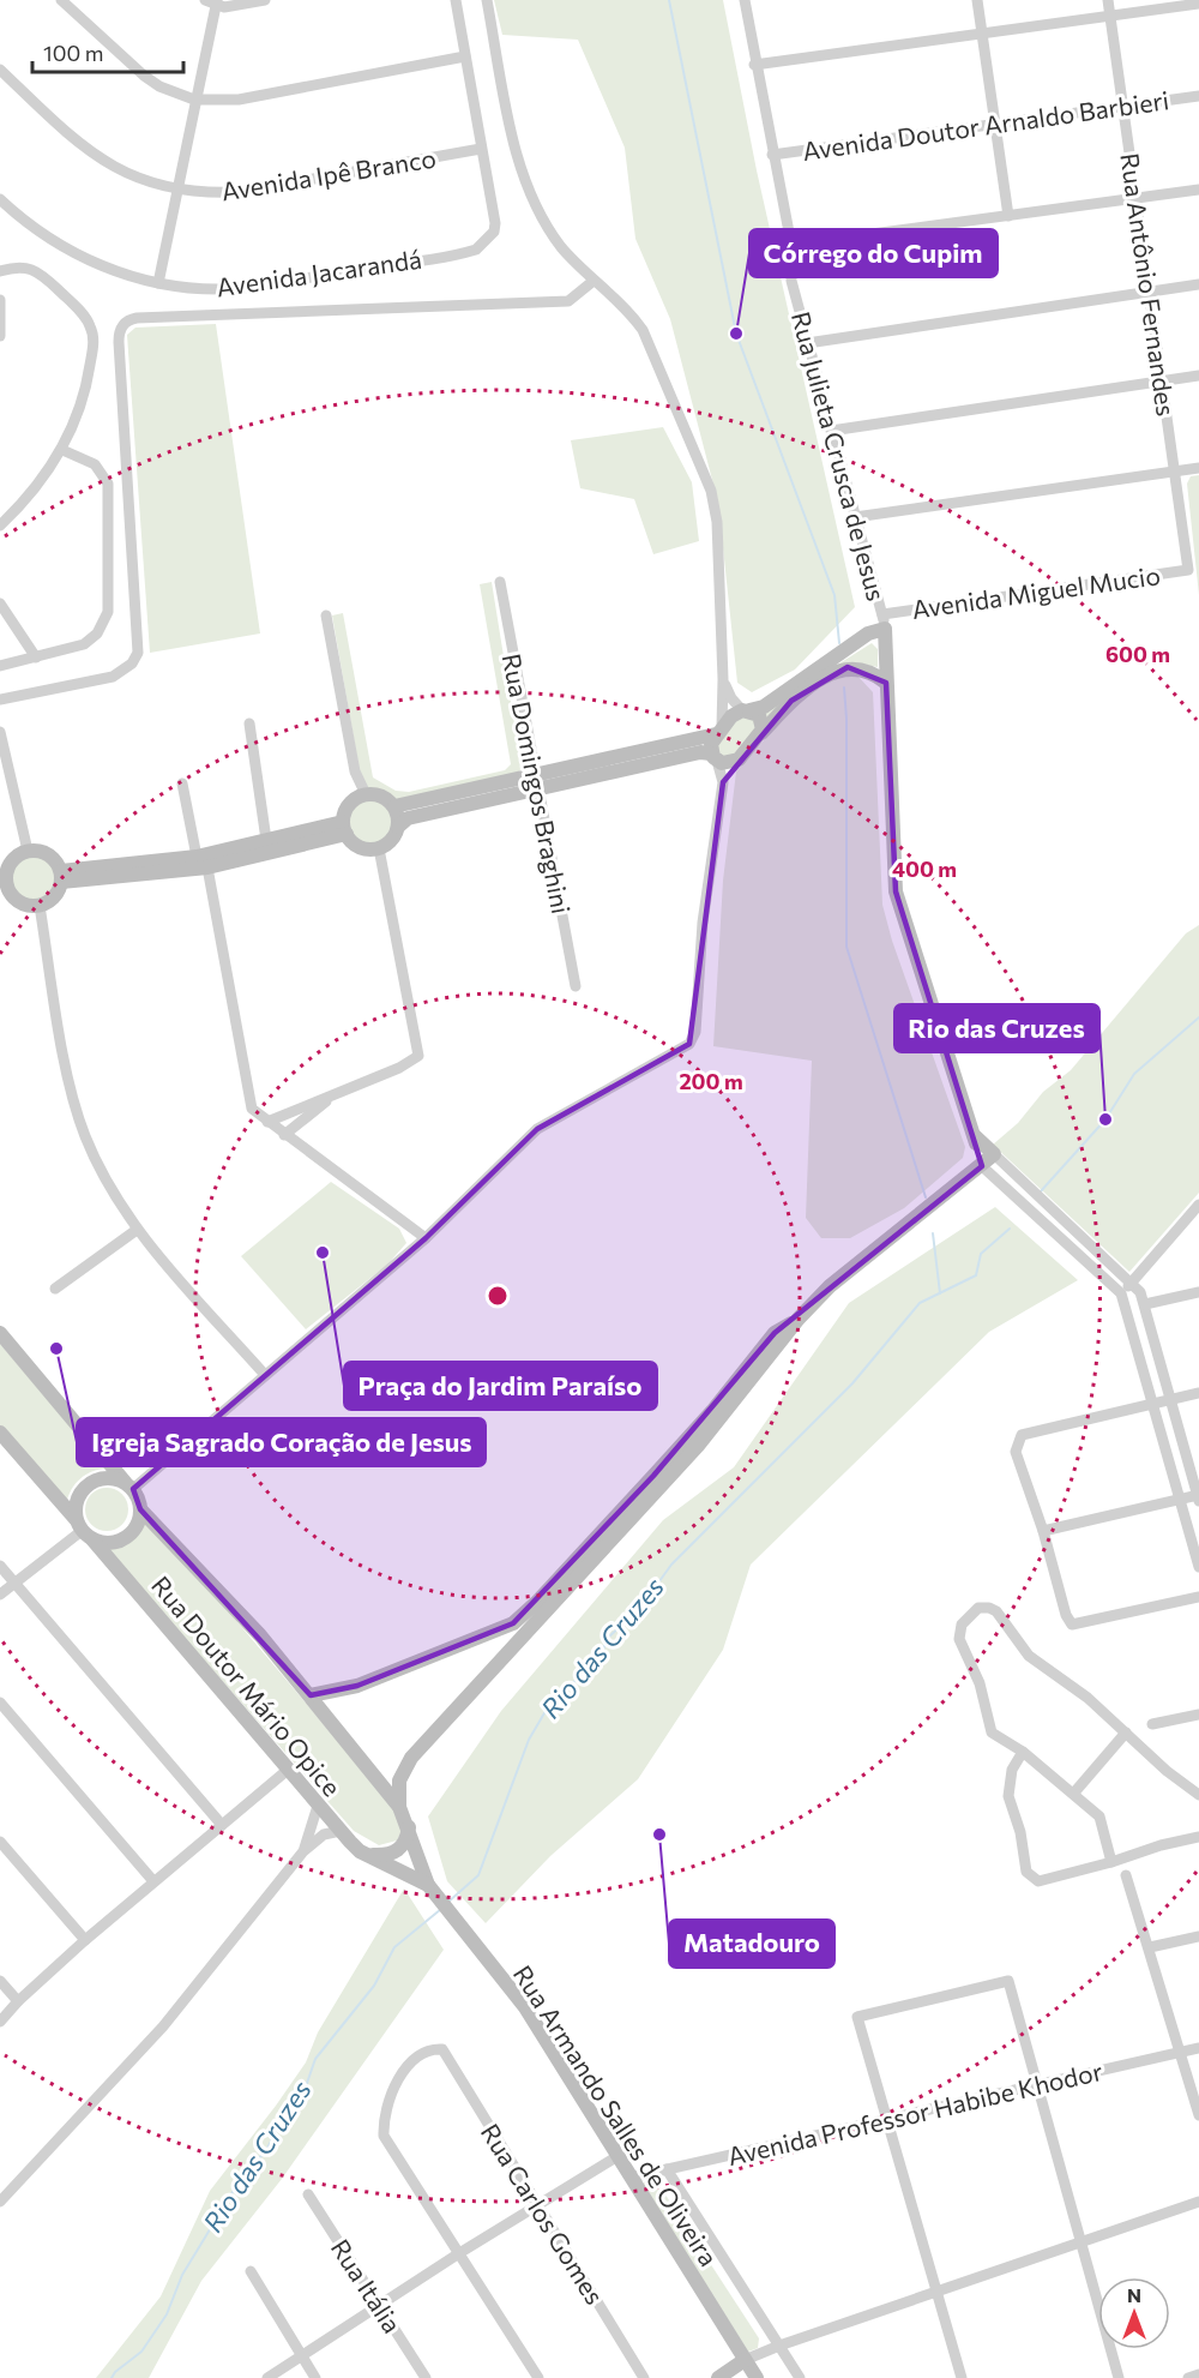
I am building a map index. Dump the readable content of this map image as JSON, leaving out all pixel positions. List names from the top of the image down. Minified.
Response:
{"streets":{"street":["Avenida Doutor Arnaldo Barbieri","Avenida Ipê Branco","Avenida Jacarandá","Rua Antônio Fernandes","Rua Julieta Crusca de Jesus","Avenida Miguel Mucio","Rua Domingos Braghini","Rua Doutor Mário Opice","Avenida Professor Habibe Khodor","Rua Armando Salles de Oliveira","Rua Carlos Gomes","Rua Itália"]},"crossings":[["Avenida Doutor Arnaldo Barbieri","Rua Antônio Fernandes"],["Avenida Doutor Arnaldo Barbieri","Rua Julieta Crusca de Jesus"],["Avenida Ipê Branco","Avenida Jacarandá"],["Rua Antônio Fernandes","Avenida Miguel Mucio"],["Rua Julieta Crusca de Jesus","Avenida Miguel Mucio"],["Rua Doutor Mário Opice","Rua Armando Salles de Oliveira"],["Avenida Professor Habibe Khodor","Rua Armando Salles de Oliveira"]],"water":["Rio das Cruzes"],"places":["Córrego do Cupim","Rio das Cruzes","Praça do Jardim Paraíso","Igreja Sagrado Coração de Jesus","Matadouro"],"scale_bar":"100 m","north":"top","rings":["600 m","400 m","200 m"]}
